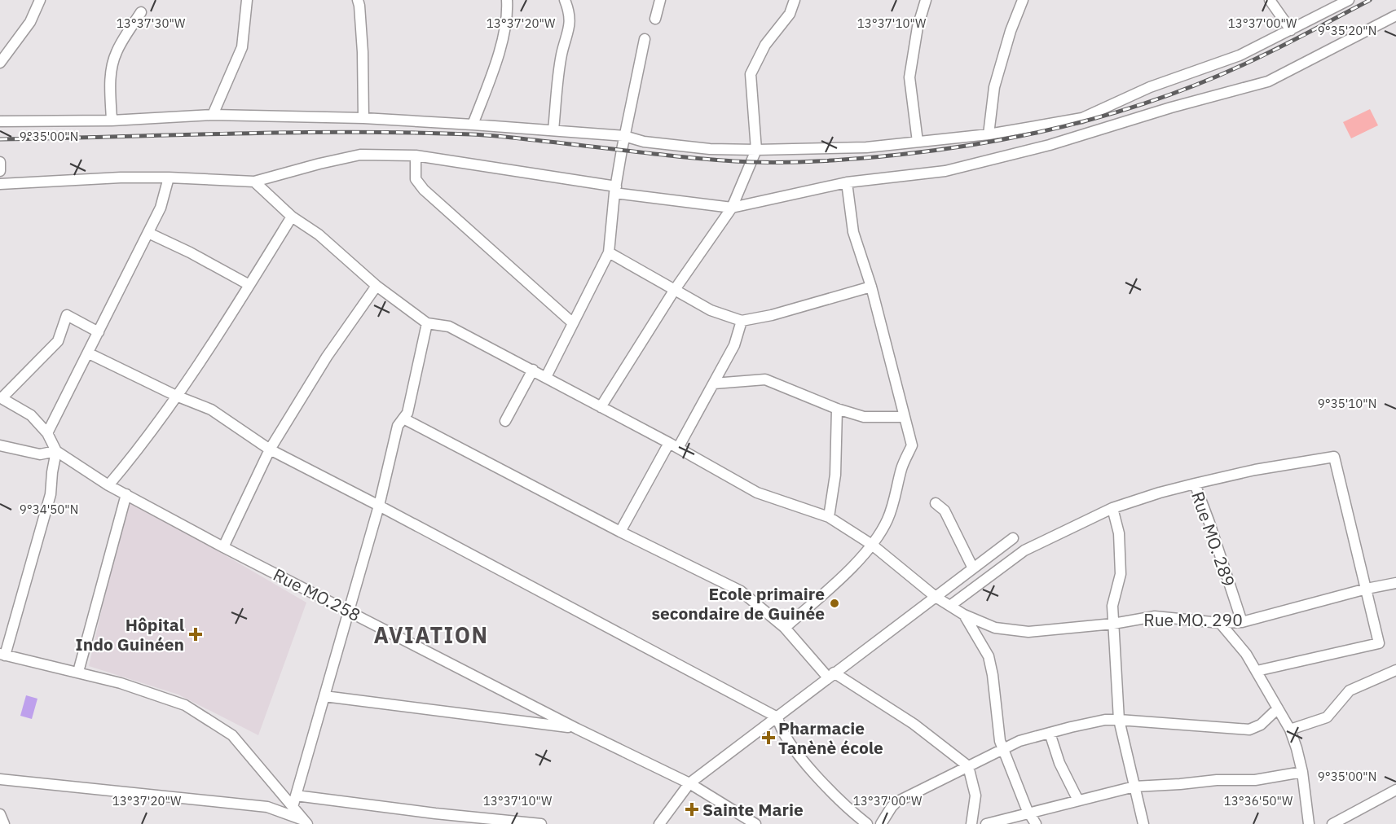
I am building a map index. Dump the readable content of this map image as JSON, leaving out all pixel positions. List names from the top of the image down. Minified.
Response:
{"streets":{"street":["Rue MO. 289","Rue MO.258","Rue MO. 290"]},"crossings":[["Rue MO. 289","Rue MO. 290"]],"districts":["AVIATION"],"places":{"other":["Ecole primaire secondaire de Guinée"],"health":["Hôpital Indo Guinéen","Pharmacie Tanènè école","Sainte Marie"]},"coordinates":["13°37'30\"W","13°37'20\"W","13°37'10\"W","13°37'00\"W","9°35'20\"N","9°35'00\"N","9°35'10\"N","9°34'50\"N","13°36'50\"W"]}
